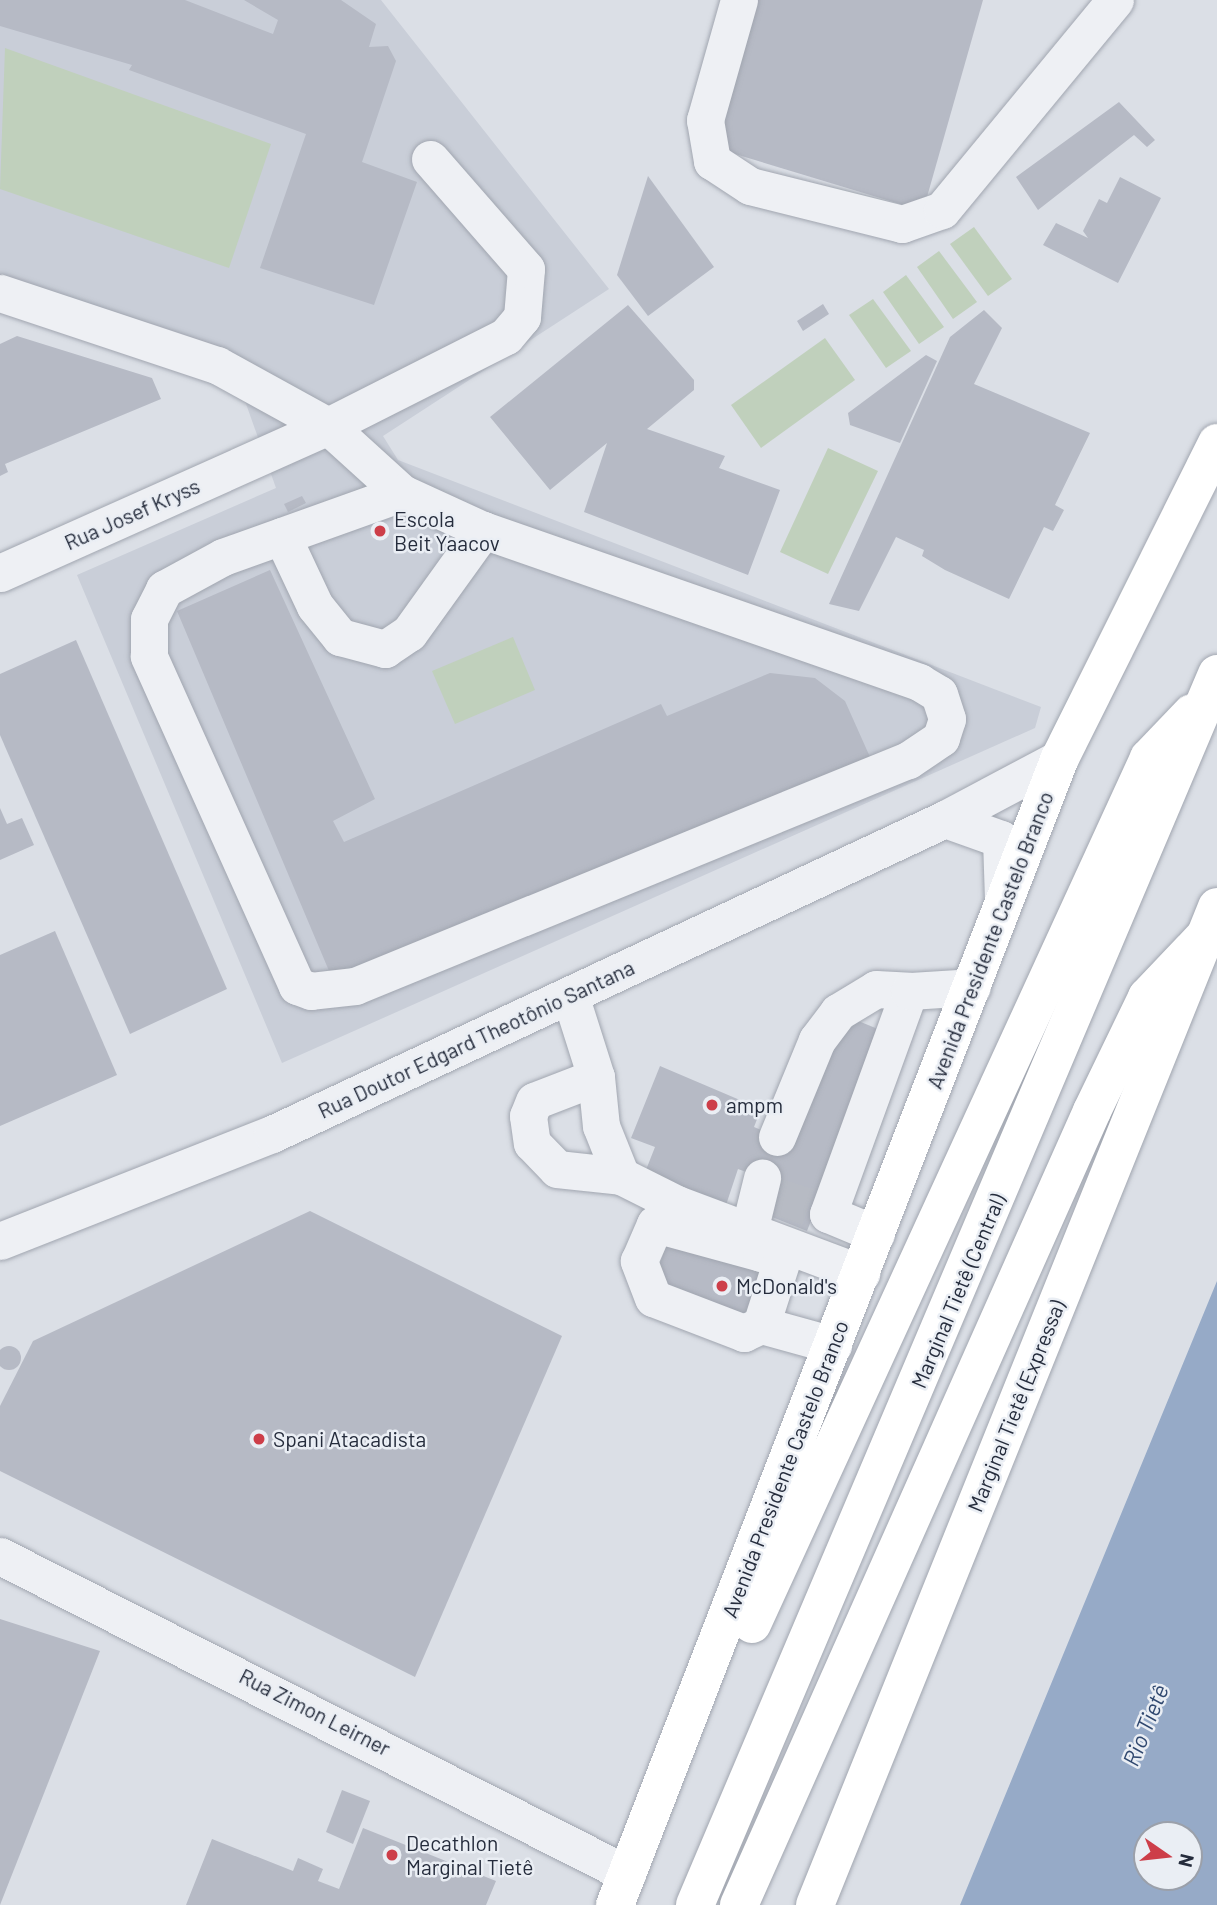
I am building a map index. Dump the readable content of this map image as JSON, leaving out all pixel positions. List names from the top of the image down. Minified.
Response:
{"streets":{"highway":["Avenida Presidente Castelo Branco","Marginal Tietê (Central)","Marginal Tietê (Expressa)"],"street":["Rua Josef Kryss","Rua Doutor Edgard Theotônio Santana","Rua Zimon Leirner"]},"crossings":[["Avenida Presidente Castelo Branco","Rua Doutor Edgard Theotônio Santana"],["Avenida Presidente Castelo Branco","Rua Zimon Leirner"]],"water":["Rio Tietê"],"places":["Escola Beit Yaacov","ampm","McDonald's","Spani Atacadista","Decathlon Marginal Tietê"],"north":"right"}
